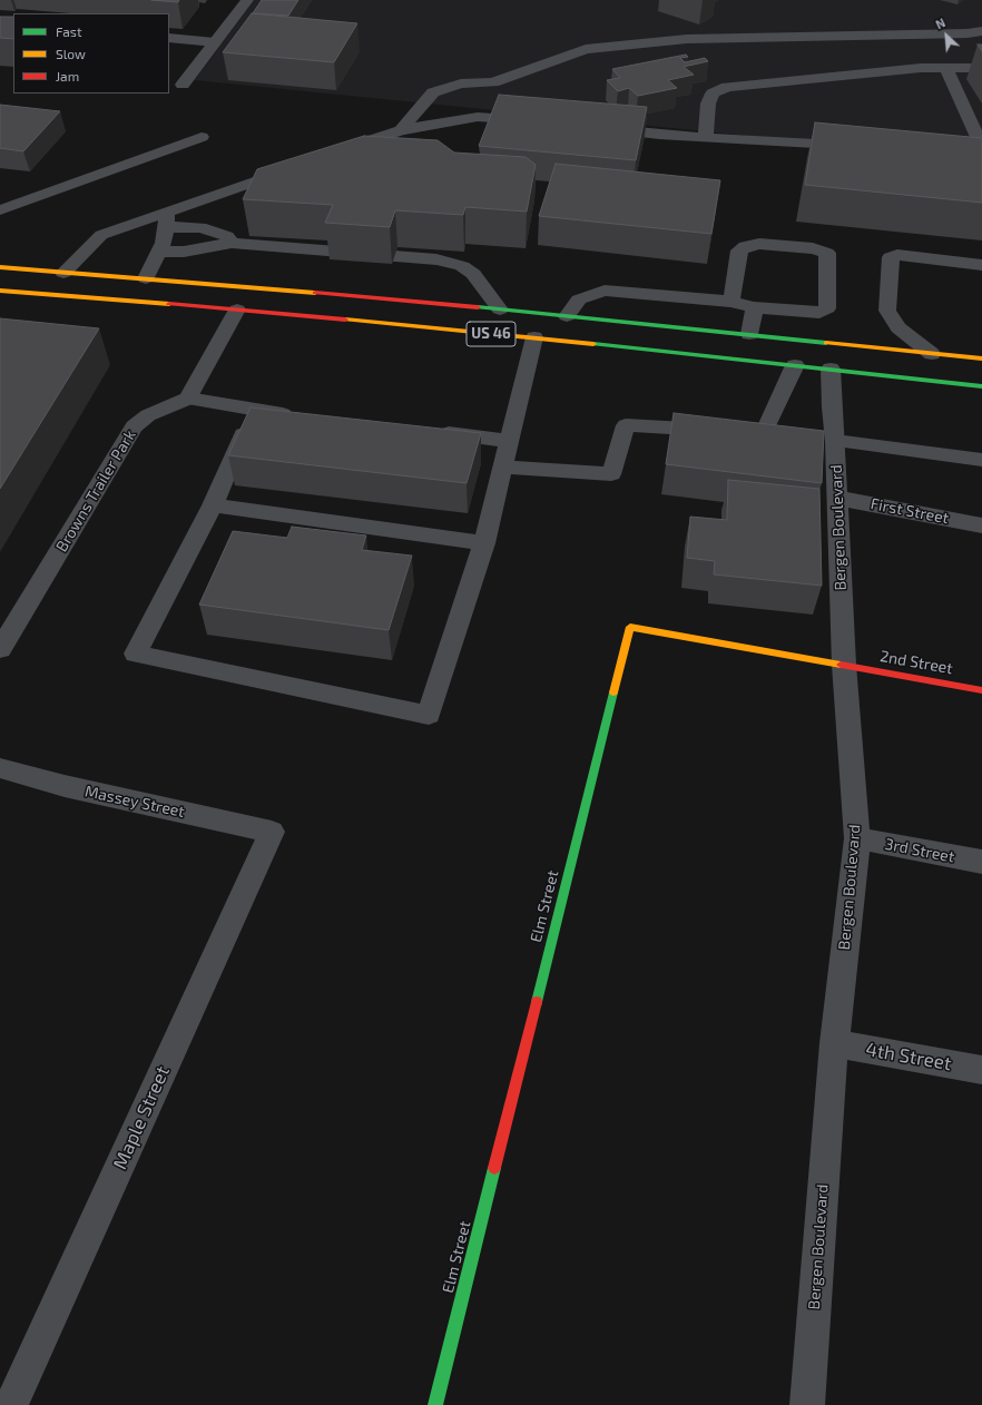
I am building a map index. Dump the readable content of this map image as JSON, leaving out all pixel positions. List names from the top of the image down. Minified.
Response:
{"streets":{"main road":["US 46","2nd Street","Elm Street"],"street":["Browns Trailer Park","First Street","Bergen Boulevard","Massey Street","3rd Street","4th Street","Maple Street"]},"crossings":[["US 46","Bergen Boulevard"],["First Street","Bergen Boulevard"],["Bergen Boulevard","2nd Street"],["Bergen Boulevard","3rd Street"],["Bergen Boulevard","Elm Street"],["Bergen Boulevard","4th Street"],["2nd Street","Elm Street"],["Massey Street","Maple Street"]],"legend":["Fast","Slow","Jam"],"north":"top left"}
